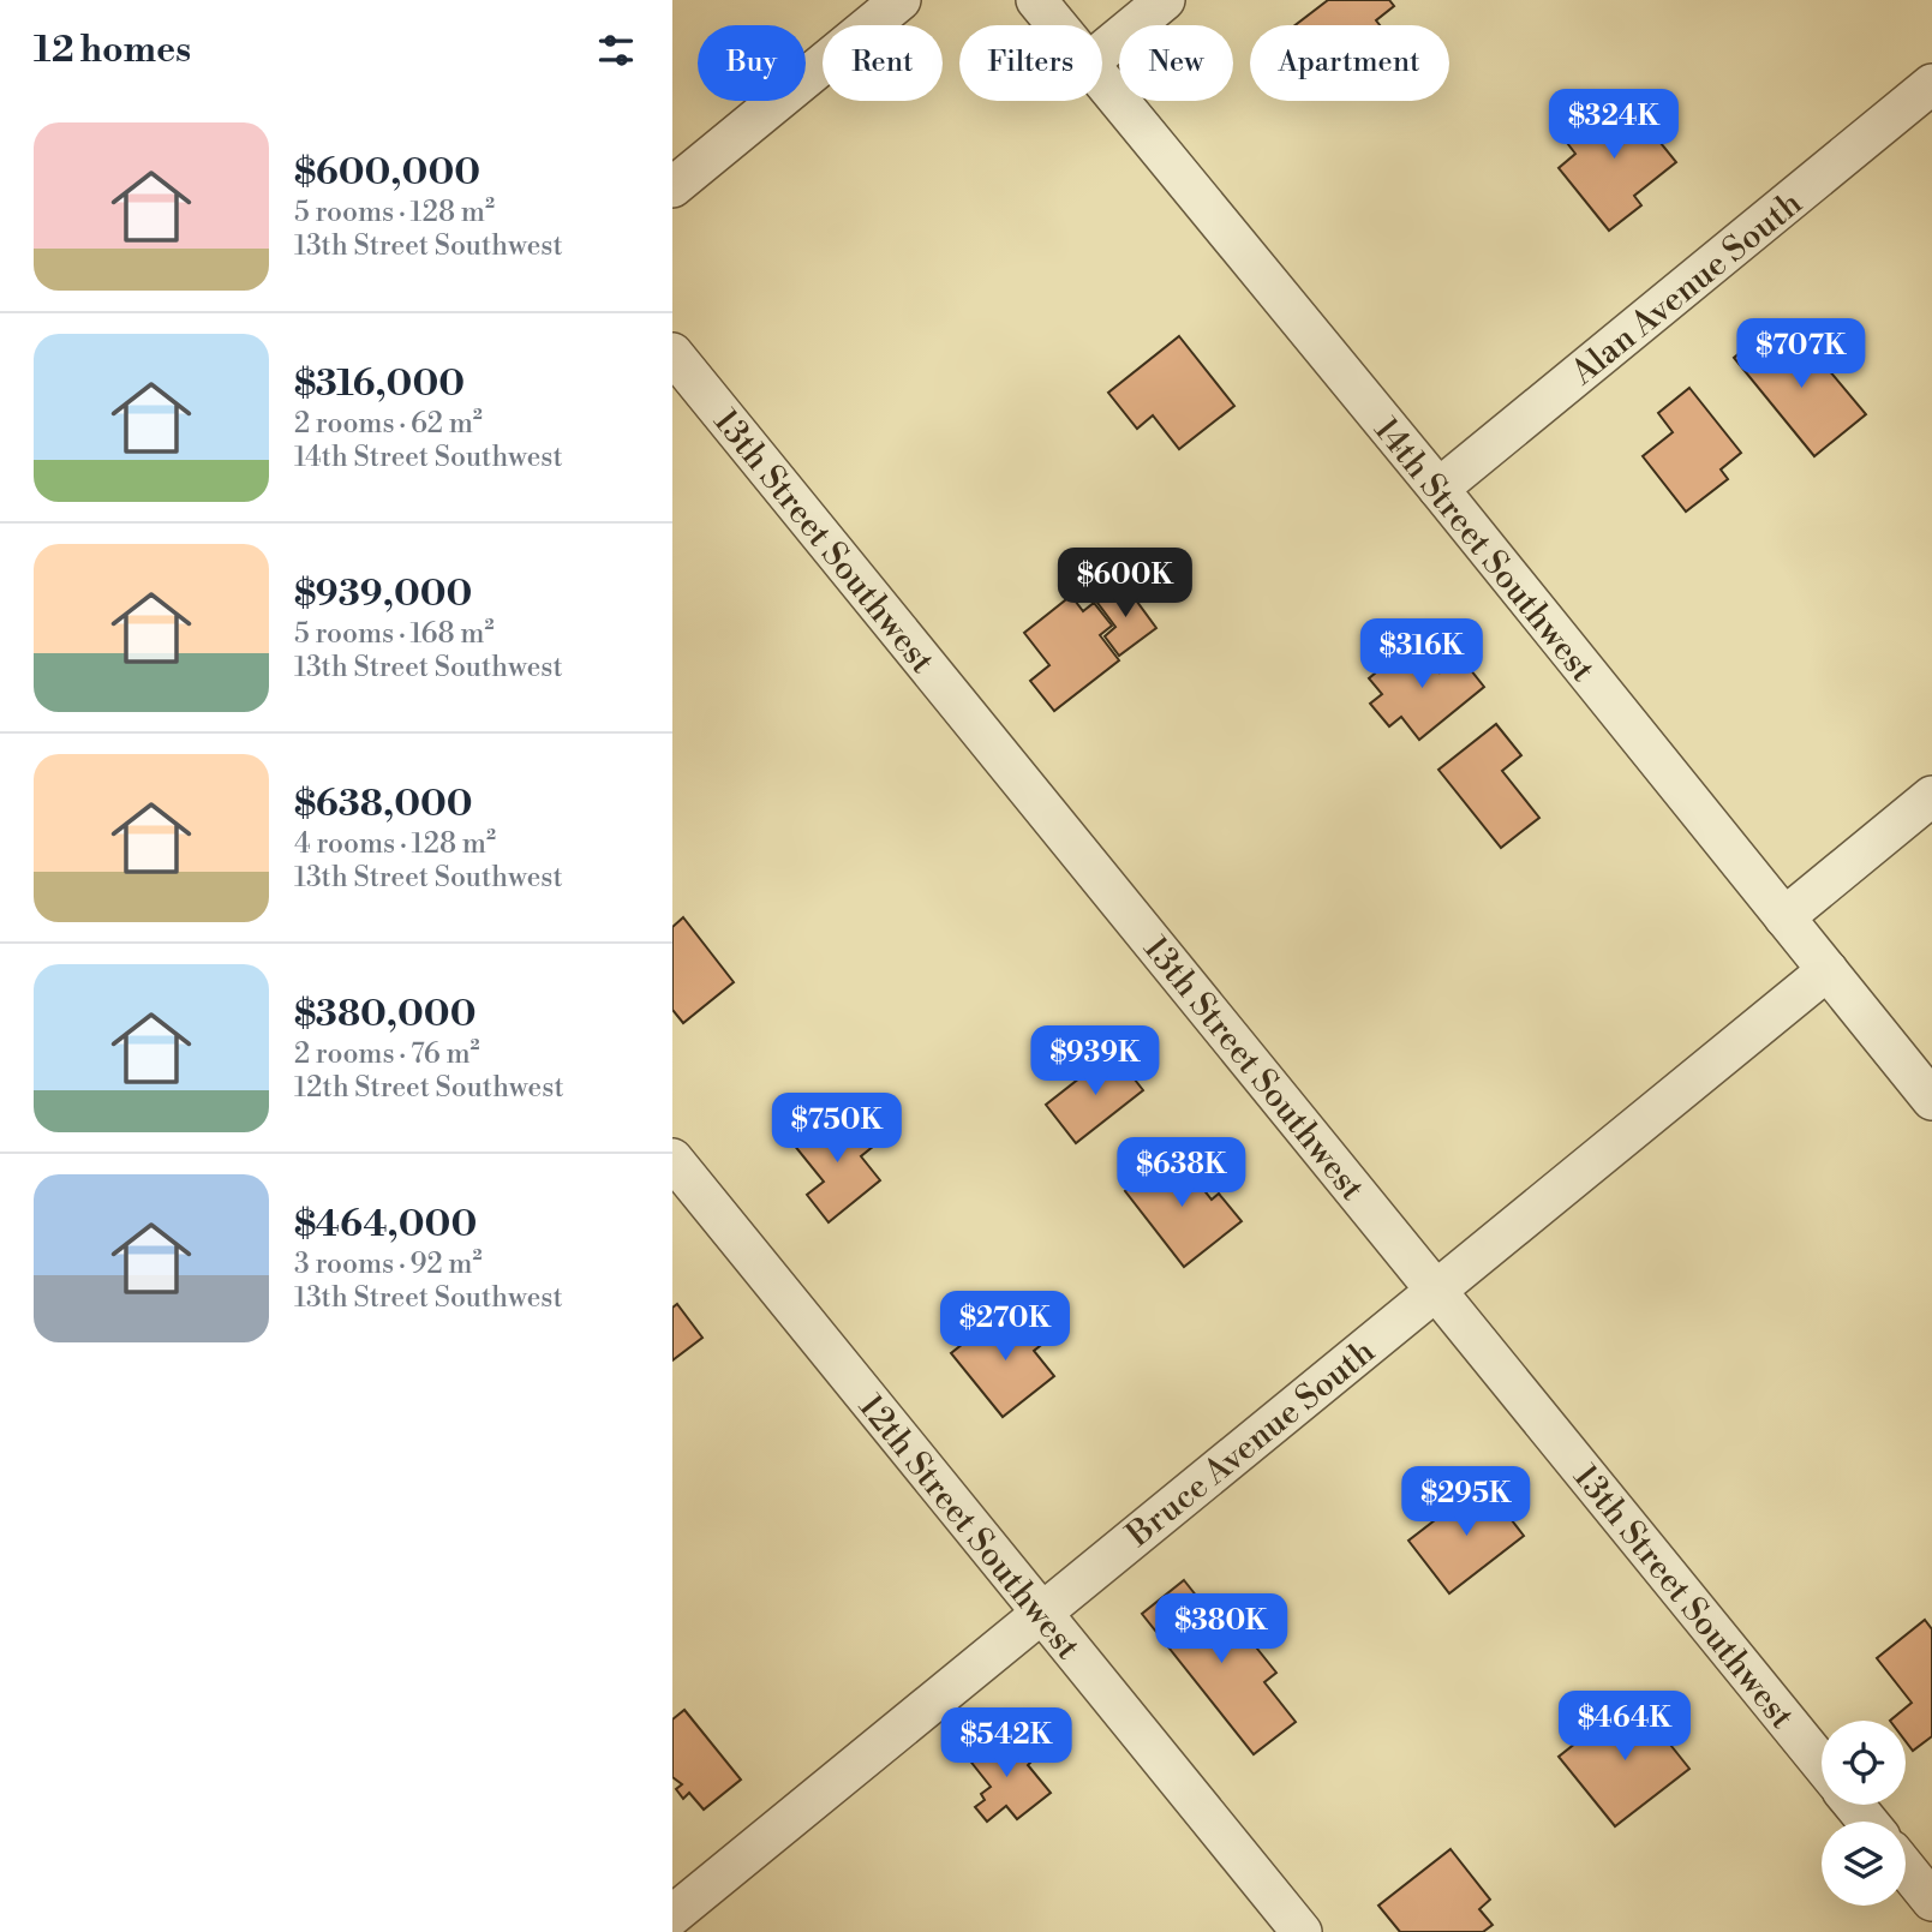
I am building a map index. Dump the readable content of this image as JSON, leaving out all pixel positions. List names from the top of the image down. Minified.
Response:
{"streets":{"street":["Alan Avenue South","13th Street Southwest","14th Street Southwest","Bruce Avenue South","12th Street Southwest"]},"crossings":[["Alan Avenue South","14th Street Southwest"],["13th Street Southwest","Bruce Avenue South"],["14th Street Southwest","Bruce Avenue South"],["Bruce Avenue South","12th Street Southwest"]],"page":{"heading":"12 homes","chip":["Buy","Rent","Filters","New","Apartment"],"price":["$324K","$707K","$600K","$316K","$939K","$750K","$638K","$270K","$295K","$380K","$464K","$542K"],"list":[{"name":"$600,000","note":"5 rooms · 128 m² · 13th Street Southwest"},{"name":"$316,000","note":"2 rooms · 62 m² · 14th Street Southwest"},{"name":"$939,000","note":"5 rooms · 168 m² · 13th Street Southwest"},{"name":"$638,000","note":"4 rooms · 128 m² · 13th Street Southwest"},{"name":"$380,000","note":"2 rooms · 76 m² · 12th Street Southwest"},{"name":"$464,000","note":"3 rooms · 92 m² · 13th Street Southwest"}]}}
